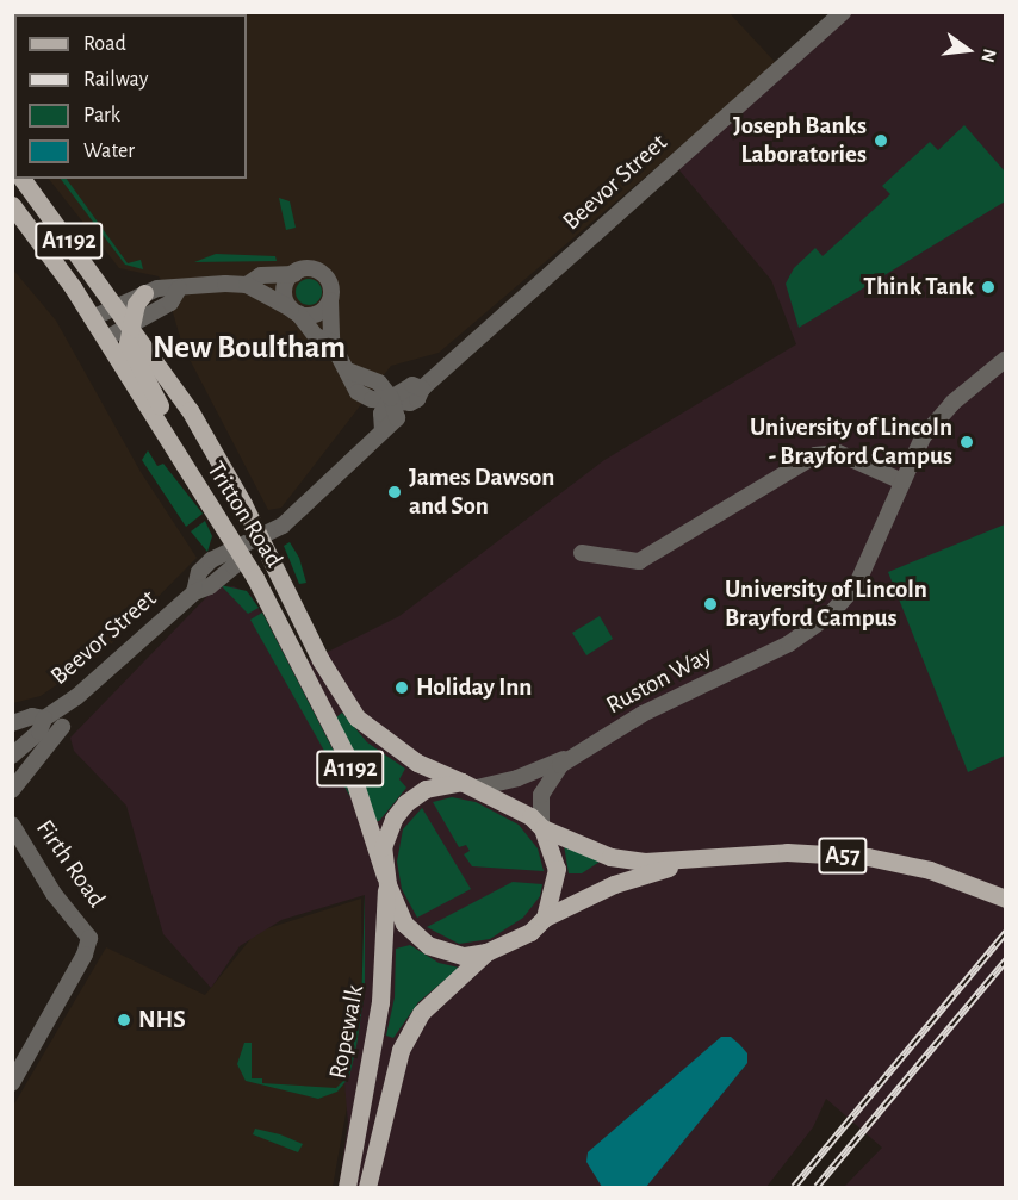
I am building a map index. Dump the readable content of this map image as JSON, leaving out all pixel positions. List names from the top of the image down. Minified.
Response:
{"streets":{"main road":["A1192","Tritton Road","A57","Ropewalk"],"street":["Beevor Street","Ruston Way","Firth Road"]},"crossings":[["Beevor Street","Tritton Road"],["Tritton Road","Ruston Way"],["Tritton Road","Ropewalk"],["Ruston Way","Ropewalk"]],"districts":["New Boultham"],"places":["Joseph Banks Laboratories","Think Tank","University of Lincoln - Brayford Campus","James Dawson and Son","University of Lincoln Brayford Campus","Holiday Inn","NHS"],"legend":["Road","Railway","Park","Water"],"north":"right"}
